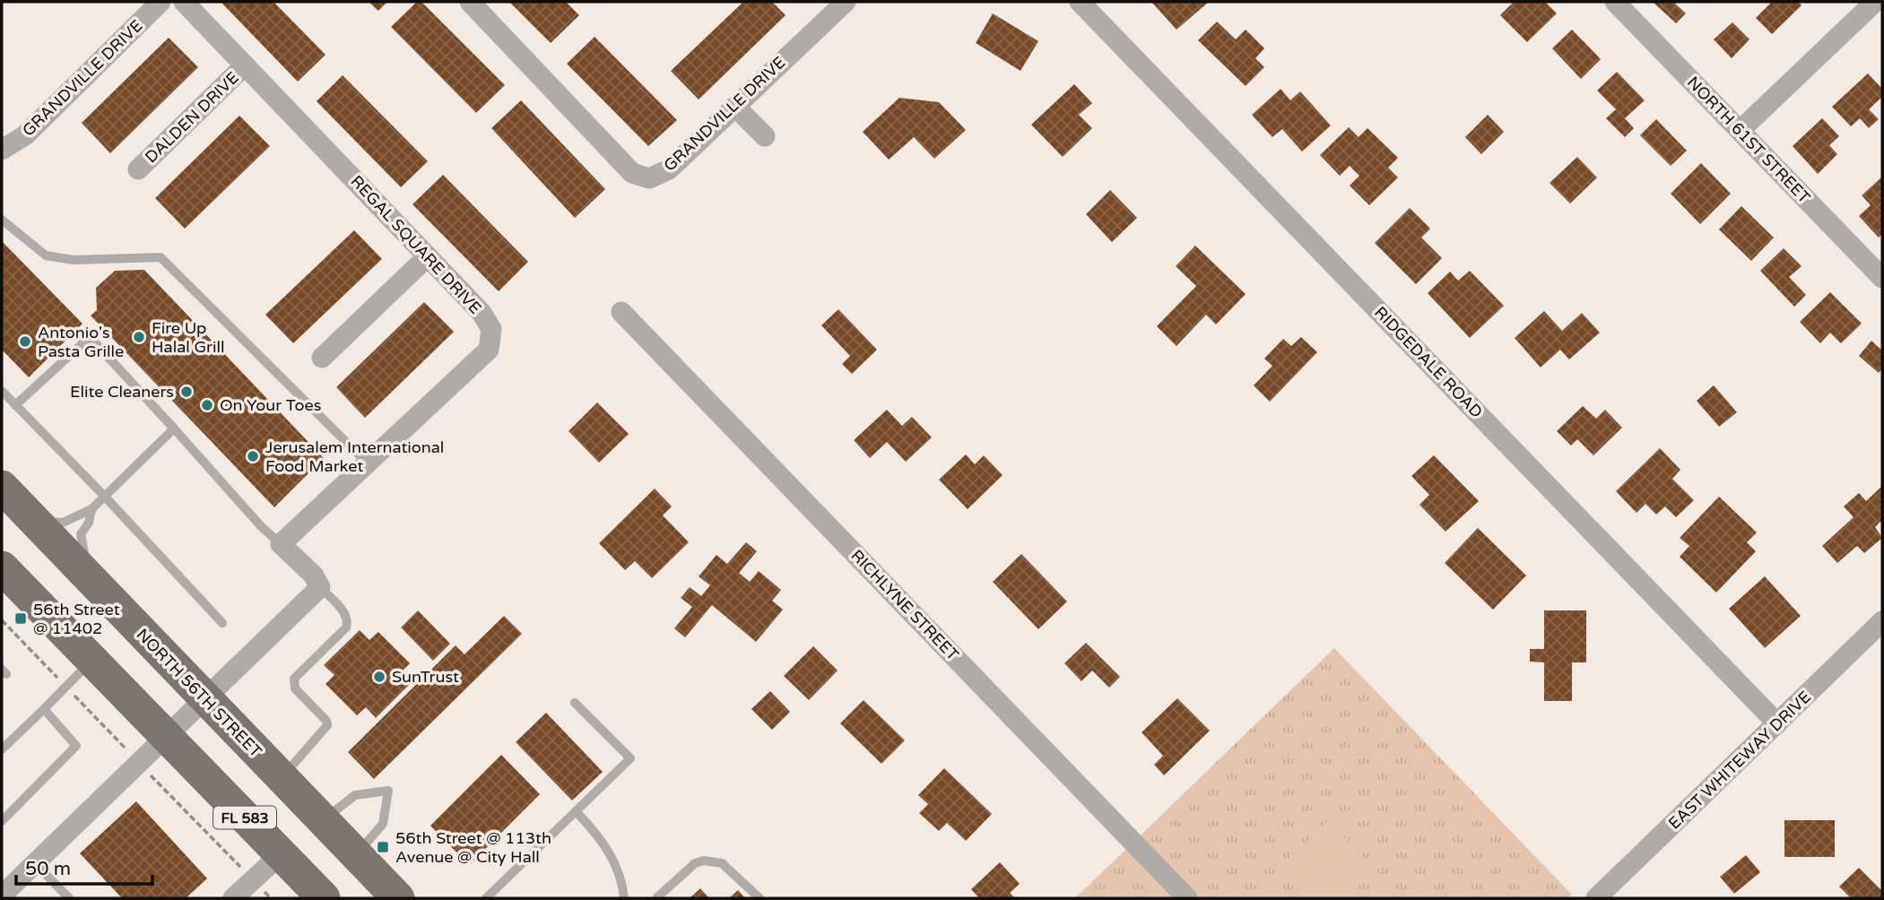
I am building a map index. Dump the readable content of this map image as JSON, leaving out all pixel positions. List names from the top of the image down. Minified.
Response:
{"streets":{"main road":["NORTH 56TH STREET","FL 583"],"street":["GRANDVILLE DRIVE","DALDEN DRIVE","NORTH 61ST STREET","REGAL SQUARE DRIVE","RIDGEDALE ROAD","RICHLYNE STREET","EAST WHITEWAY DRIVE"]},"crossings":[["DALDEN DRIVE","REGAL SQUARE DRIVE"],["RIDGEDALE ROAD","EAST WHITEWAY DRIVE"]],"places":{"other":["Fire Up Halal Grill","Antonio's Pasta Grille","Elite Cleaners","On Your Toes","Jerusalem International Food Market","SunTrust"],"transit":["56th Street @ 11402","56th Street @ 113th Avenue @ City Hall"]},"scale_bar":"50 m"}
